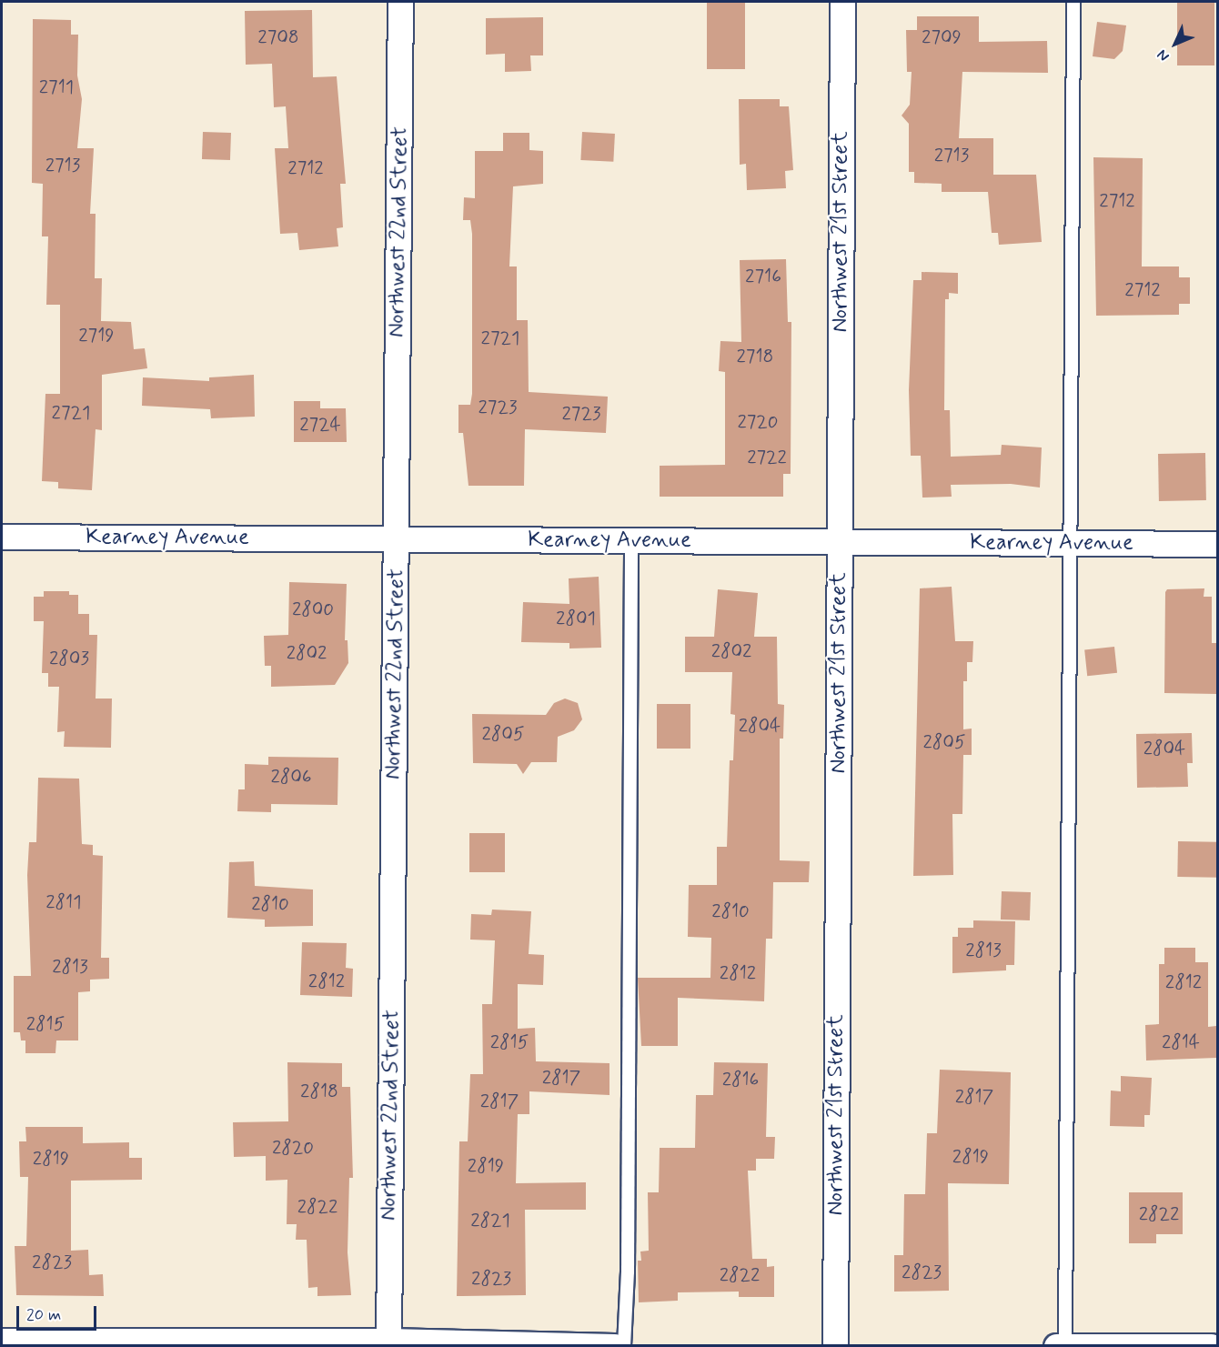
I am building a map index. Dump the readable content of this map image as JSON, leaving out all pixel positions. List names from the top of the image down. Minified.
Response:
{"streets":{"street":["Northwest 22nd Street","Northwest 21st Street","Kearney Avenue"]},"crossings":[["Northwest 22nd Street","Kearney Avenue"],["Northwest 21st Street","Kearney Avenue"]],"house_numbers":["2708","2709","2711","2713","2713","2712","2712","2716","2712","2719","2721","2718","2723","2721","2723","2720","2724","2722","2800","2801","2802","2802","2803","2804","2805","2805","2804","2806","2811","2810","2810","2813","2813","2812","2812","2812","2815","2815","2814","2817","2816","2818","2817","2817","2820","2819","2819","2819","2822","2822","2821","2823","2823","2822","2823"],"scale_bar":"20 m","north":"bottom left"}
